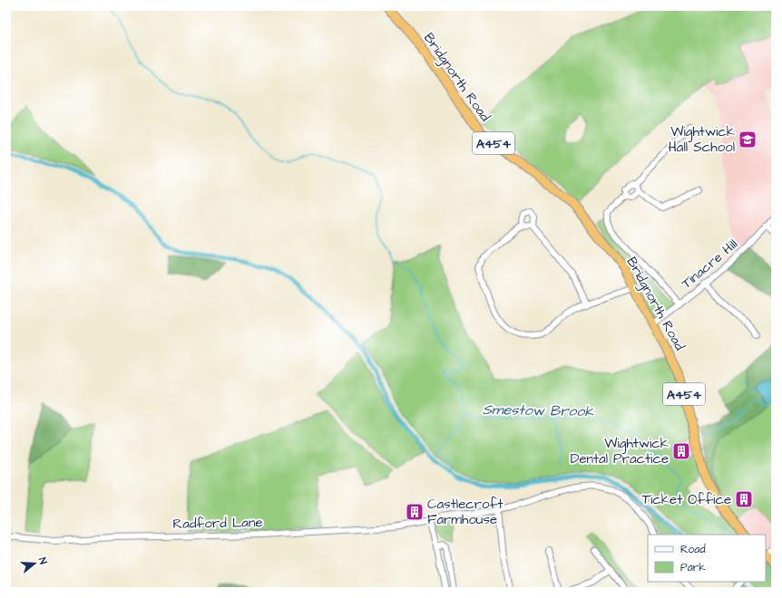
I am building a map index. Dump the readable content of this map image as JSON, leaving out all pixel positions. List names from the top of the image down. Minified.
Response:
{"streets":{"highway":["Bridgnorth Road","A454"],"street":["Tinacre Hill","Radford Lane"]},"crossings":[["Bridgnorth Road","Tinacre Hill"]],"water":["Smestow Brook"],"places":{"school or university":["Wightwick Hall School"],"building":["Wightwick Dental Practice","Ticket Office","Castlecroft Farmhouse"]},"legend":["Road","Park"],"north":"right"}
